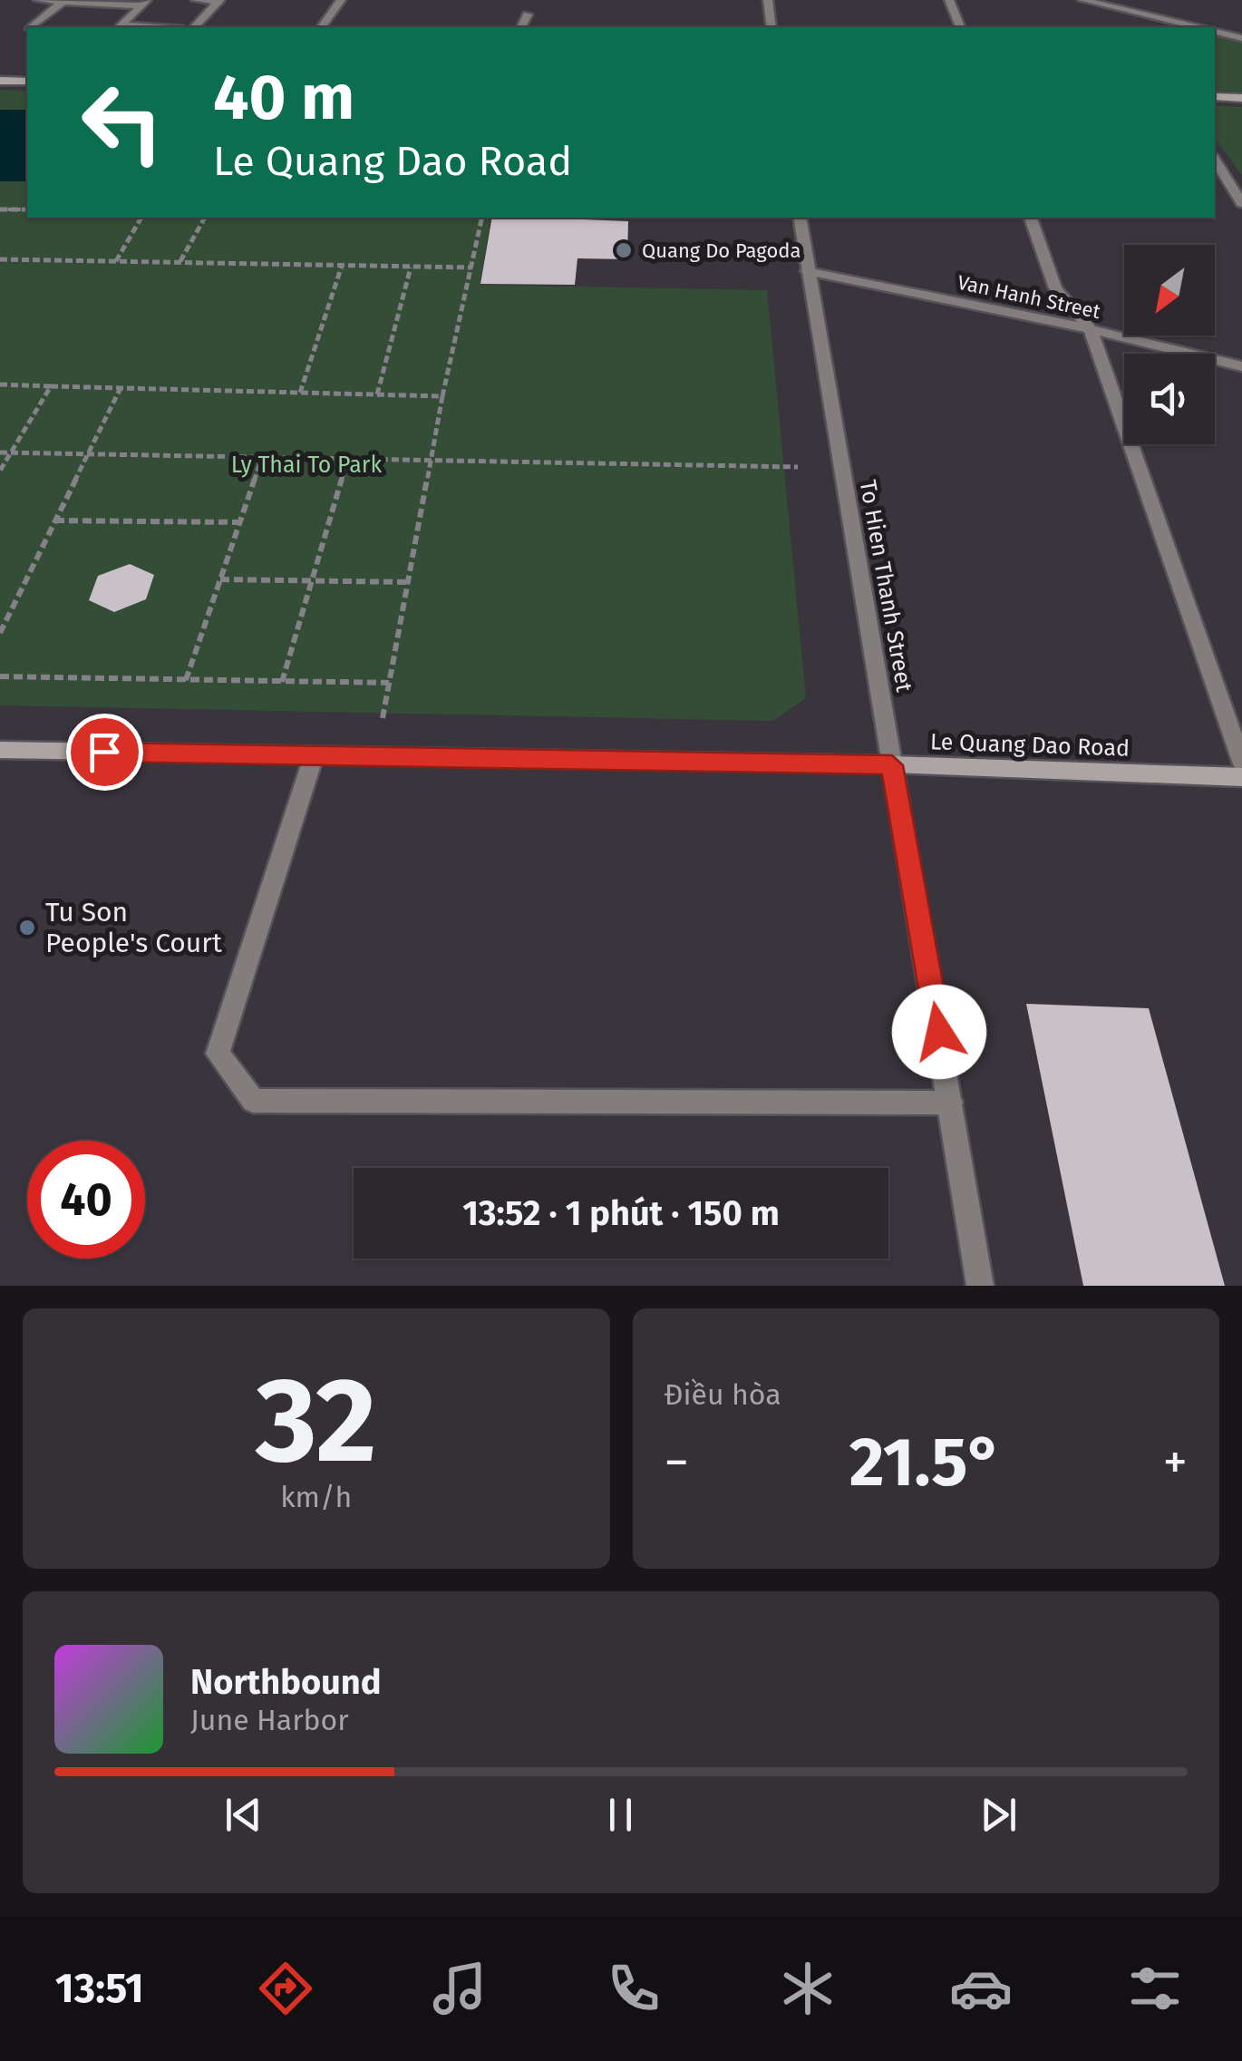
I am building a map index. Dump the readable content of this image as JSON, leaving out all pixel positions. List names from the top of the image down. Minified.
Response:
{"streets":{"main road":["Le Quang Dao Road"],"street":["Van Hanh Street","To Hien Thanh Street"]},"crossings":[["Van Hanh Street","To Hien Thanh Street"],["To Hien Thanh Street","Le Quang Dao Road"]],"parks":["Ly Thai To Park"],"places":["Quang Do Pagoda","Tu Son People's Court"],"north":"bottom left","page":{"turn":["40 m","Le Quang Dao Road"],"limit":"40","trip":"13:52 · 1 phút · 150 m","tile":[["32","km/h"],"Điều hòa"],"heat":["−","21.5°","+"],"song":["Northbound","June Harbor"],"tabs":"13:51"}}
